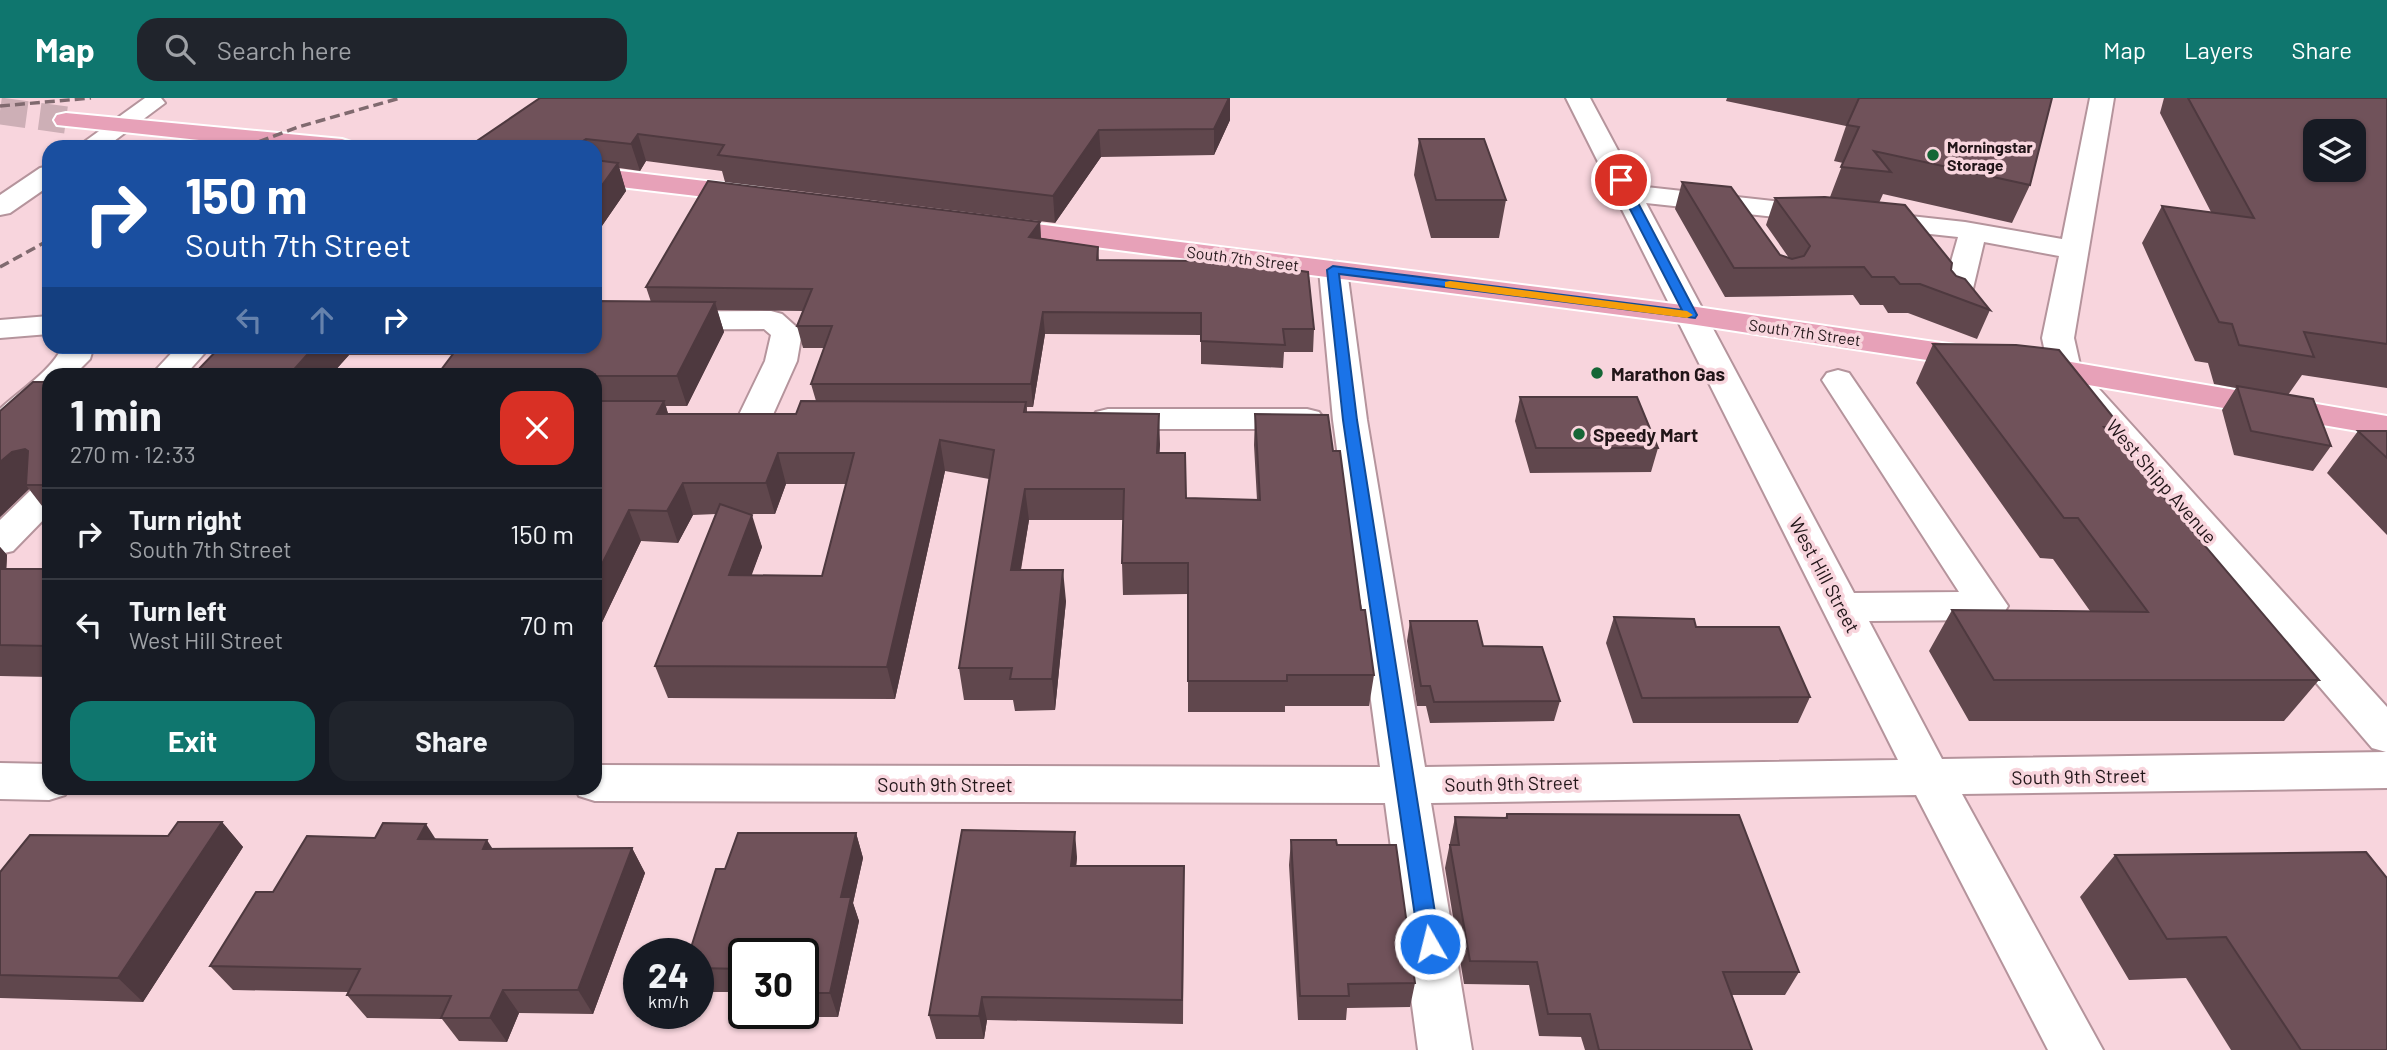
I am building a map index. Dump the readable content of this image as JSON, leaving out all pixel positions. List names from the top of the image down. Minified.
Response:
{"streets":{"main road":["South 7th Street"],"street":["West Shipp Avenue","West Hill Street","South 9th Street"]},"crossings":[["South 7th Street","West Shipp Avenue"],["South 7th Street","West Hill Street"],["West Hill Street","South 9th Street"]],"places":["Morningstar Storage","Marathon Gas","Speedy Mart"],"page":{"header":"Map","search":"Search here","nav":["Map","Layers","Share"],"turn":["150 m","South 7th Street"],"heading":["1 min","270 m · 12:33"],"list":[{"name":"Turn right","note":"South 7th Street","value":"150 m"},{"name":"Turn left","note":"West Hill Street","value":"70 m"}],"buttons":["Exit","Share"],"speed":"24 km/h","limit":"30"}}
